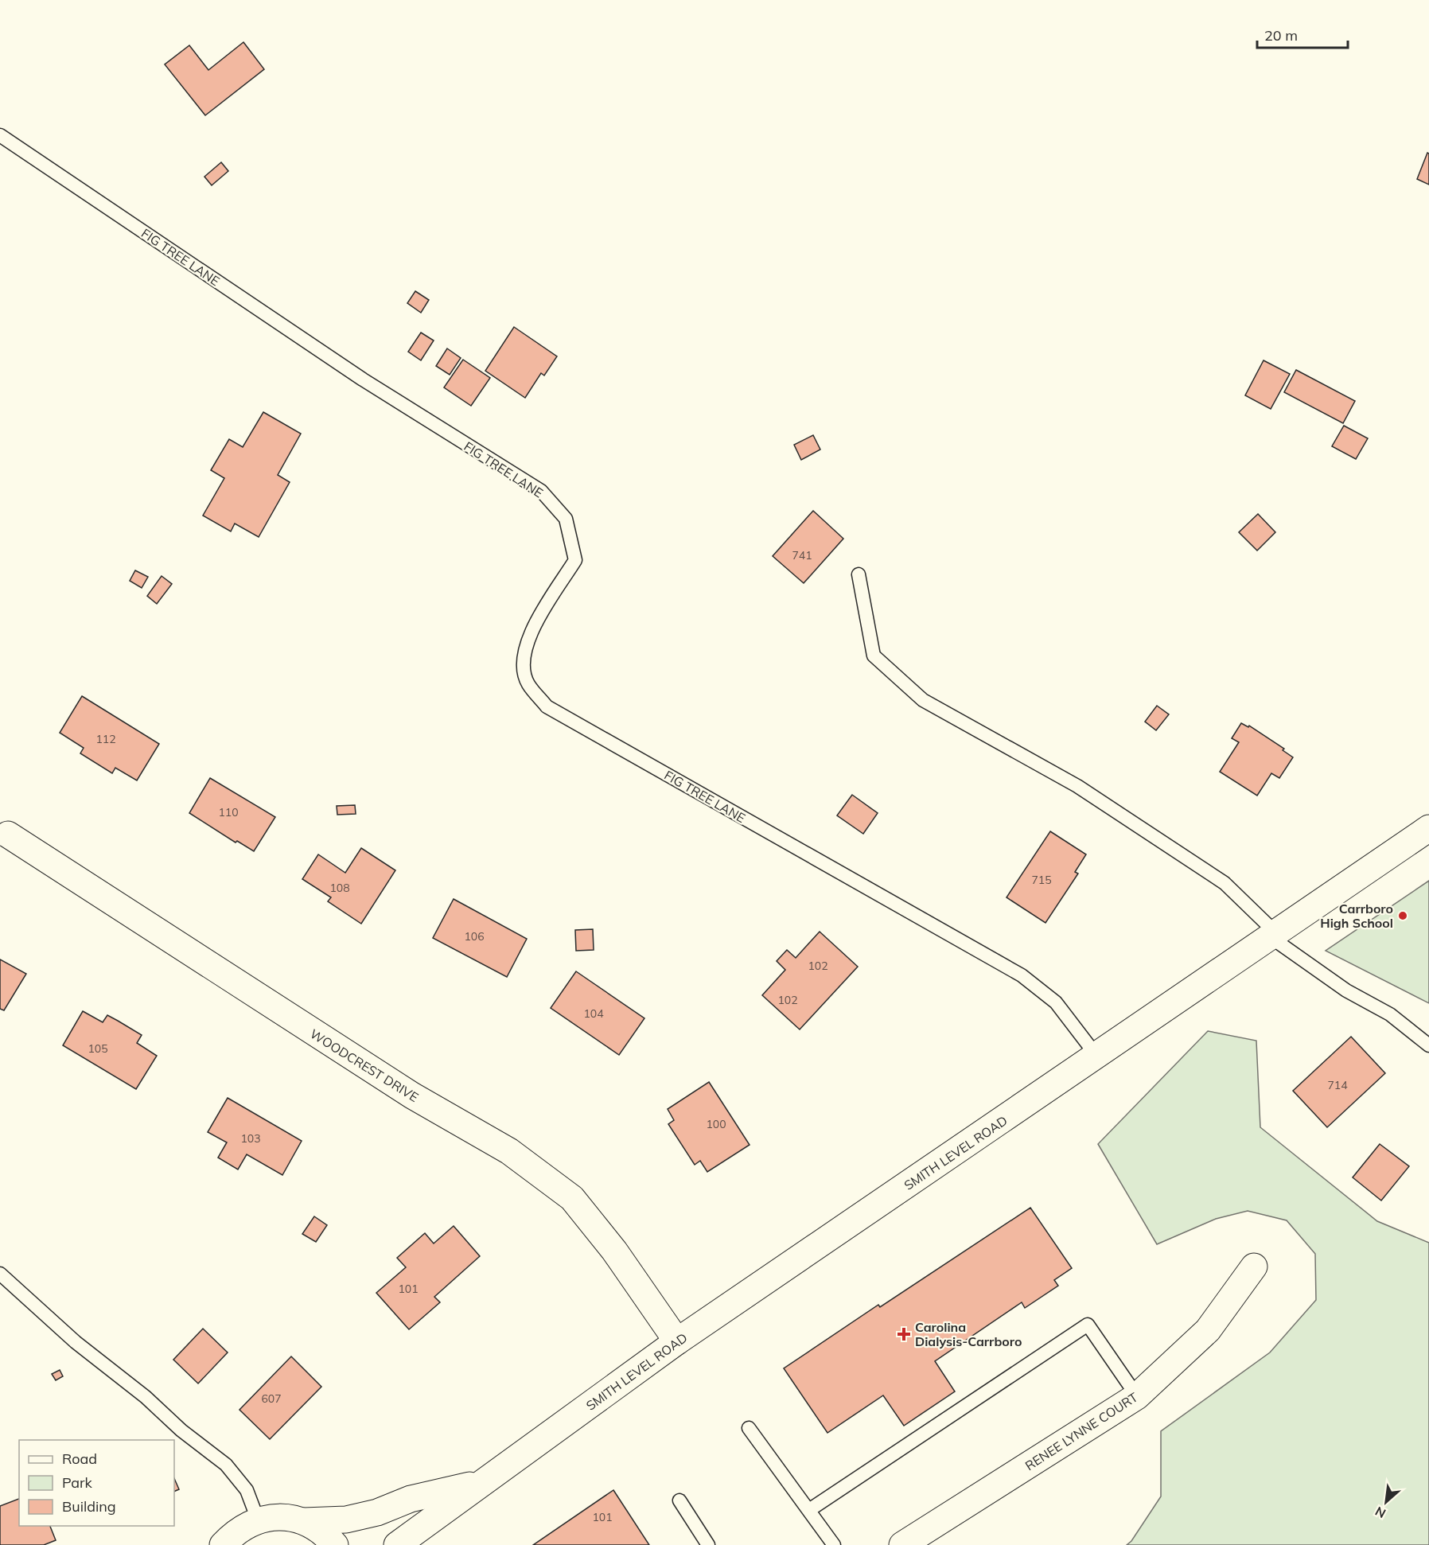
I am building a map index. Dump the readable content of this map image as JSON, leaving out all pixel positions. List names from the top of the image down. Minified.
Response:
{"streets":{"main road":["WOODCREST DRIVE","SMITH LEVEL ROAD","RENEE LYNNE COURT"],"lane":["FIG TREE LANE"]},"crossings":[["FIG TREE LANE","SMITH LEVEL ROAD"],["WOODCREST DRIVE","SMITH LEVEL ROAD"]],"places":{"other":["Carrboro High School"],"health":["Carolina Dialysis-Carrboro"]},"house_numbers":["741","112","110","715","108","106","102","102","104","105","714","100","103","101","607","101"],"legend":["Road","Park","Building"],"scale_bar":"20 m","north":"bottom left"}
